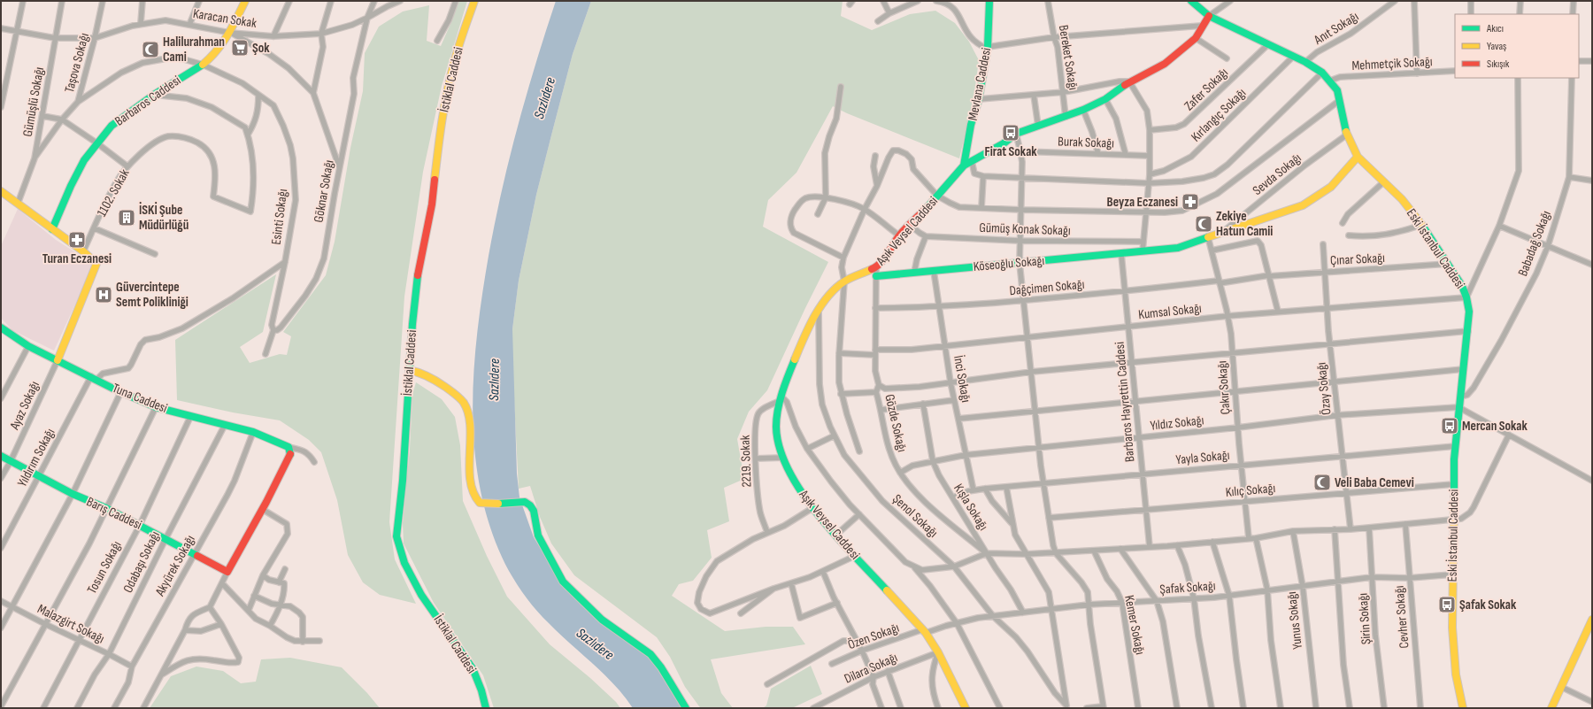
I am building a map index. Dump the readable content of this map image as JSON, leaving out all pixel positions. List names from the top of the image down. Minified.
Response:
{"streets":{"street":["Karacan Sokak","Anıt Sokağı","Bereket Sokağı","Taşova Sokağı","Mehmetçik Sokağı","İstiklal Caddesi","Mevlana Caddesi","Zafer Sokağı","Barbaros Caddesi","Gümüşlü Sokağı","Kırlangıç Sokağı","Burak Sokağı","Sevda Sokağı","Göknar Sokağı","1102. Sokak","Esinti Sokağı","Gümüş Konak Sokağı","Aşık Veysel Caddesi","Babadağ Sokağı","Eski İstanbul Caddesi","Çınar Sokağı","Köseoğlu Sokağı","Dağçimen Sokağı","Kumsal Sokağı","İnci Sokağı","Çakır Sokağı","Özay Sokağı","Tuna Caddesi","Barbaros Hayrettin Caddesi","Ayaz Sokağı","Gözde Sokağı","Yıldız Sokağı","Yıldırım Sokağı","Yayla Sokağı","2219. Sokak","Kılıç Sokağı","Kışla Sokağı","Barış Caddesi","Şenol Sokağı","Odabaşı Sokağı","Akyürek Sokağı","Tosun Sokağı","Şafak Sokağı","Cevher Sokağı","Şirin Sokağı","Yunus Sokağı","Malazgirt Sokağı","Kemer Sokağı","Özen Sokağı","Dilara Sokağı"]},"crossings":[["Karacan Sokak","Taşova Sokağı"],["Karacan Sokak","Barbaros Caddesi"],["Karacan Sokak","Gümüşlü Sokağı"],["Anıt Sokağı","Eski İstanbul Caddesi"],["Bereket Sokağı","Aşık Veysel Caddesi"],["Taşova Sokağı","Gümüşlü Sokağı"],["Taşova Sokağı","Esinti Sokağı"],["Mehmetçik Sokağı","Eski İstanbul Caddesi"],["Mevlana Caddesi","Aşık Veysel Caddesi"],["Zafer Sokağı","Eski İstanbul Caddesi"],["Barbaros Caddesi","Esinti Sokağı"],["Kırlangıç Sokağı","Eski İstanbul Caddesi"],["Sevda Sokağı","Eski İstanbul Caddesi"],["Sevda Sokağı","Köseoğlu Sokağı"],["Göknar Sokağı","Esinti Sokağı"],["Aşık Veysel Caddesi","Eski İstanbul Caddesi"],["Aşık Veysel Caddesi","2219. Sokak"],["Aşık Veysel Caddesi","Şenol Sokağı"],["Aşık Veysel Caddesi","Şafak Sokağı"],["Aşık Veysel Caddesi","Özen Sokağı"],["Aşık Veysel Caddesi","Dilara Sokağı"],["Babadağ Sokağı","Eski İstanbul Caddesi"],["Eski İstanbul Caddesi","Çınar Sokağı"],["Eski İstanbul Caddesi","Köseoğlu Sokağı"],["Eski İstanbul Caddesi","Kumsal Sokağı"],["Eski İstanbul Caddesi","Yıldız Sokağı"],["Eski İstanbul Caddesi","Yayla Sokağı"],["Eski İstanbul Caddesi","Kılıç Sokağı"],["Eski İstanbul Caddesi","Şafak Sokağı"],["Çınar Sokağı","Dağçimen Sokağı"],["Çınar Sokağı","Çakır Sokağı"],["Çınar Sokağı","Özay Sokağı"],["Köseoğlu Sokağı","İnci Sokağı"],["Köseoğlu Sokağı","Çakır Sokağı"],["Köseoğlu Sokağı","Barbaros Hayrettin Caddesi"],["Dağçimen Sokağı","İnci Sokağı"],["Dağçimen Sokağı","Çakır Sokağı"],["Dağçimen Sokağı","Barbaros Hayrettin Caddesi"],["Kumsal Sokağı","İnci Sokağı"],["Kumsal Sokağı","Çakır Sokağı"],["Kumsal Sokağı","Özay Sokağı"],["Kumsal Sokağı","Barbaros Hayrettin Caddesi"],["İnci Sokağı","Yıldız Sokağı"],["İnci Sokağı","Yayla Sokağı"],["Çakır Sokağı","Yıldız Sokağı"],["Çakır Sokağı","Yayla Sokağı"],["Çakır Sokağı","Kılıç Sokağı"],["Özay Sokağı","Yıldız Sokağı"],["Özay Sokağı","Yayla Sokağı"],["Özay Sokağı","Kılıç Sokağı"],["Tuna Caddesi","Ayaz Sokağı"],["Tuna Caddesi","Yıldırım Sokağı"],["Tuna Caddesi","Odabaşı Sokağı"],["Tuna Caddesi","Akyürek Sokağı"],["Tuna Caddesi","Tosun Sokağı"],["Barbaros Hayrettin Caddesi","Yıldız Sokağı"],["Barbaros Hayrettin Caddesi","Yayla Sokağı"],["Barbaros Hayrettin Caddesi","Kılıç Sokağı"],["Ayaz Sokağı","Barış Caddesi"],["Gözde Sokağı","Yıldız Sokağı"],["Gözde Sokağı","Kışla Sokağı"],["Yıldız Sokağı","Kışla Sokağı"],["Yıldırım Sokağı","Barış Caddesi"],["Yayla Sokağı","Kışla Sokağı"],["Kışla Sokağı","Şafak Sokağı"],["Barış Caddesi","Odabaşı Sokağı"],["Barış Caddesi","Akyürek Sokağı"],["Barış Caddesi","Tosun Sokağı"],["Şenol Sokağı","Şafak Sokağı"],["Odabaşı Sokağı","Malazgirt Sokağı"],["Akyürek Sokağı","Malazgirt Sokağı"],["Tosun Sokağı","Malazgirt Sokağı"],["Şafak Sokağı","Cevher Sokağı"],["Şafak Sokağı","Şirin Sokağı"],["Şafak Sokağı","Yunus Sokağı"],["Şafak Sokağı","Kemer Sokağı"],["Şafak Sokağı","Özen Sokağı"]],"water":["Sazlıdere"],"places":{"supermarket":["Şok"],"mosque":["Halilurahman Cami","Zekiye Hatun Camii","Veli Baba Cemevi"],"bus stop":["Firat Sokak","Mercan Sokak","Şafak Sokak"],"pharmacy":["Beyza Eczanesi","Turan Eczanesi"],"building":["İSKİ Şube Müdürlüğü"],"hospital":["Güvercintepe Semt Polikliniği"]},"legend":["Akıcı","Yavaş","Sıkışık"]}
